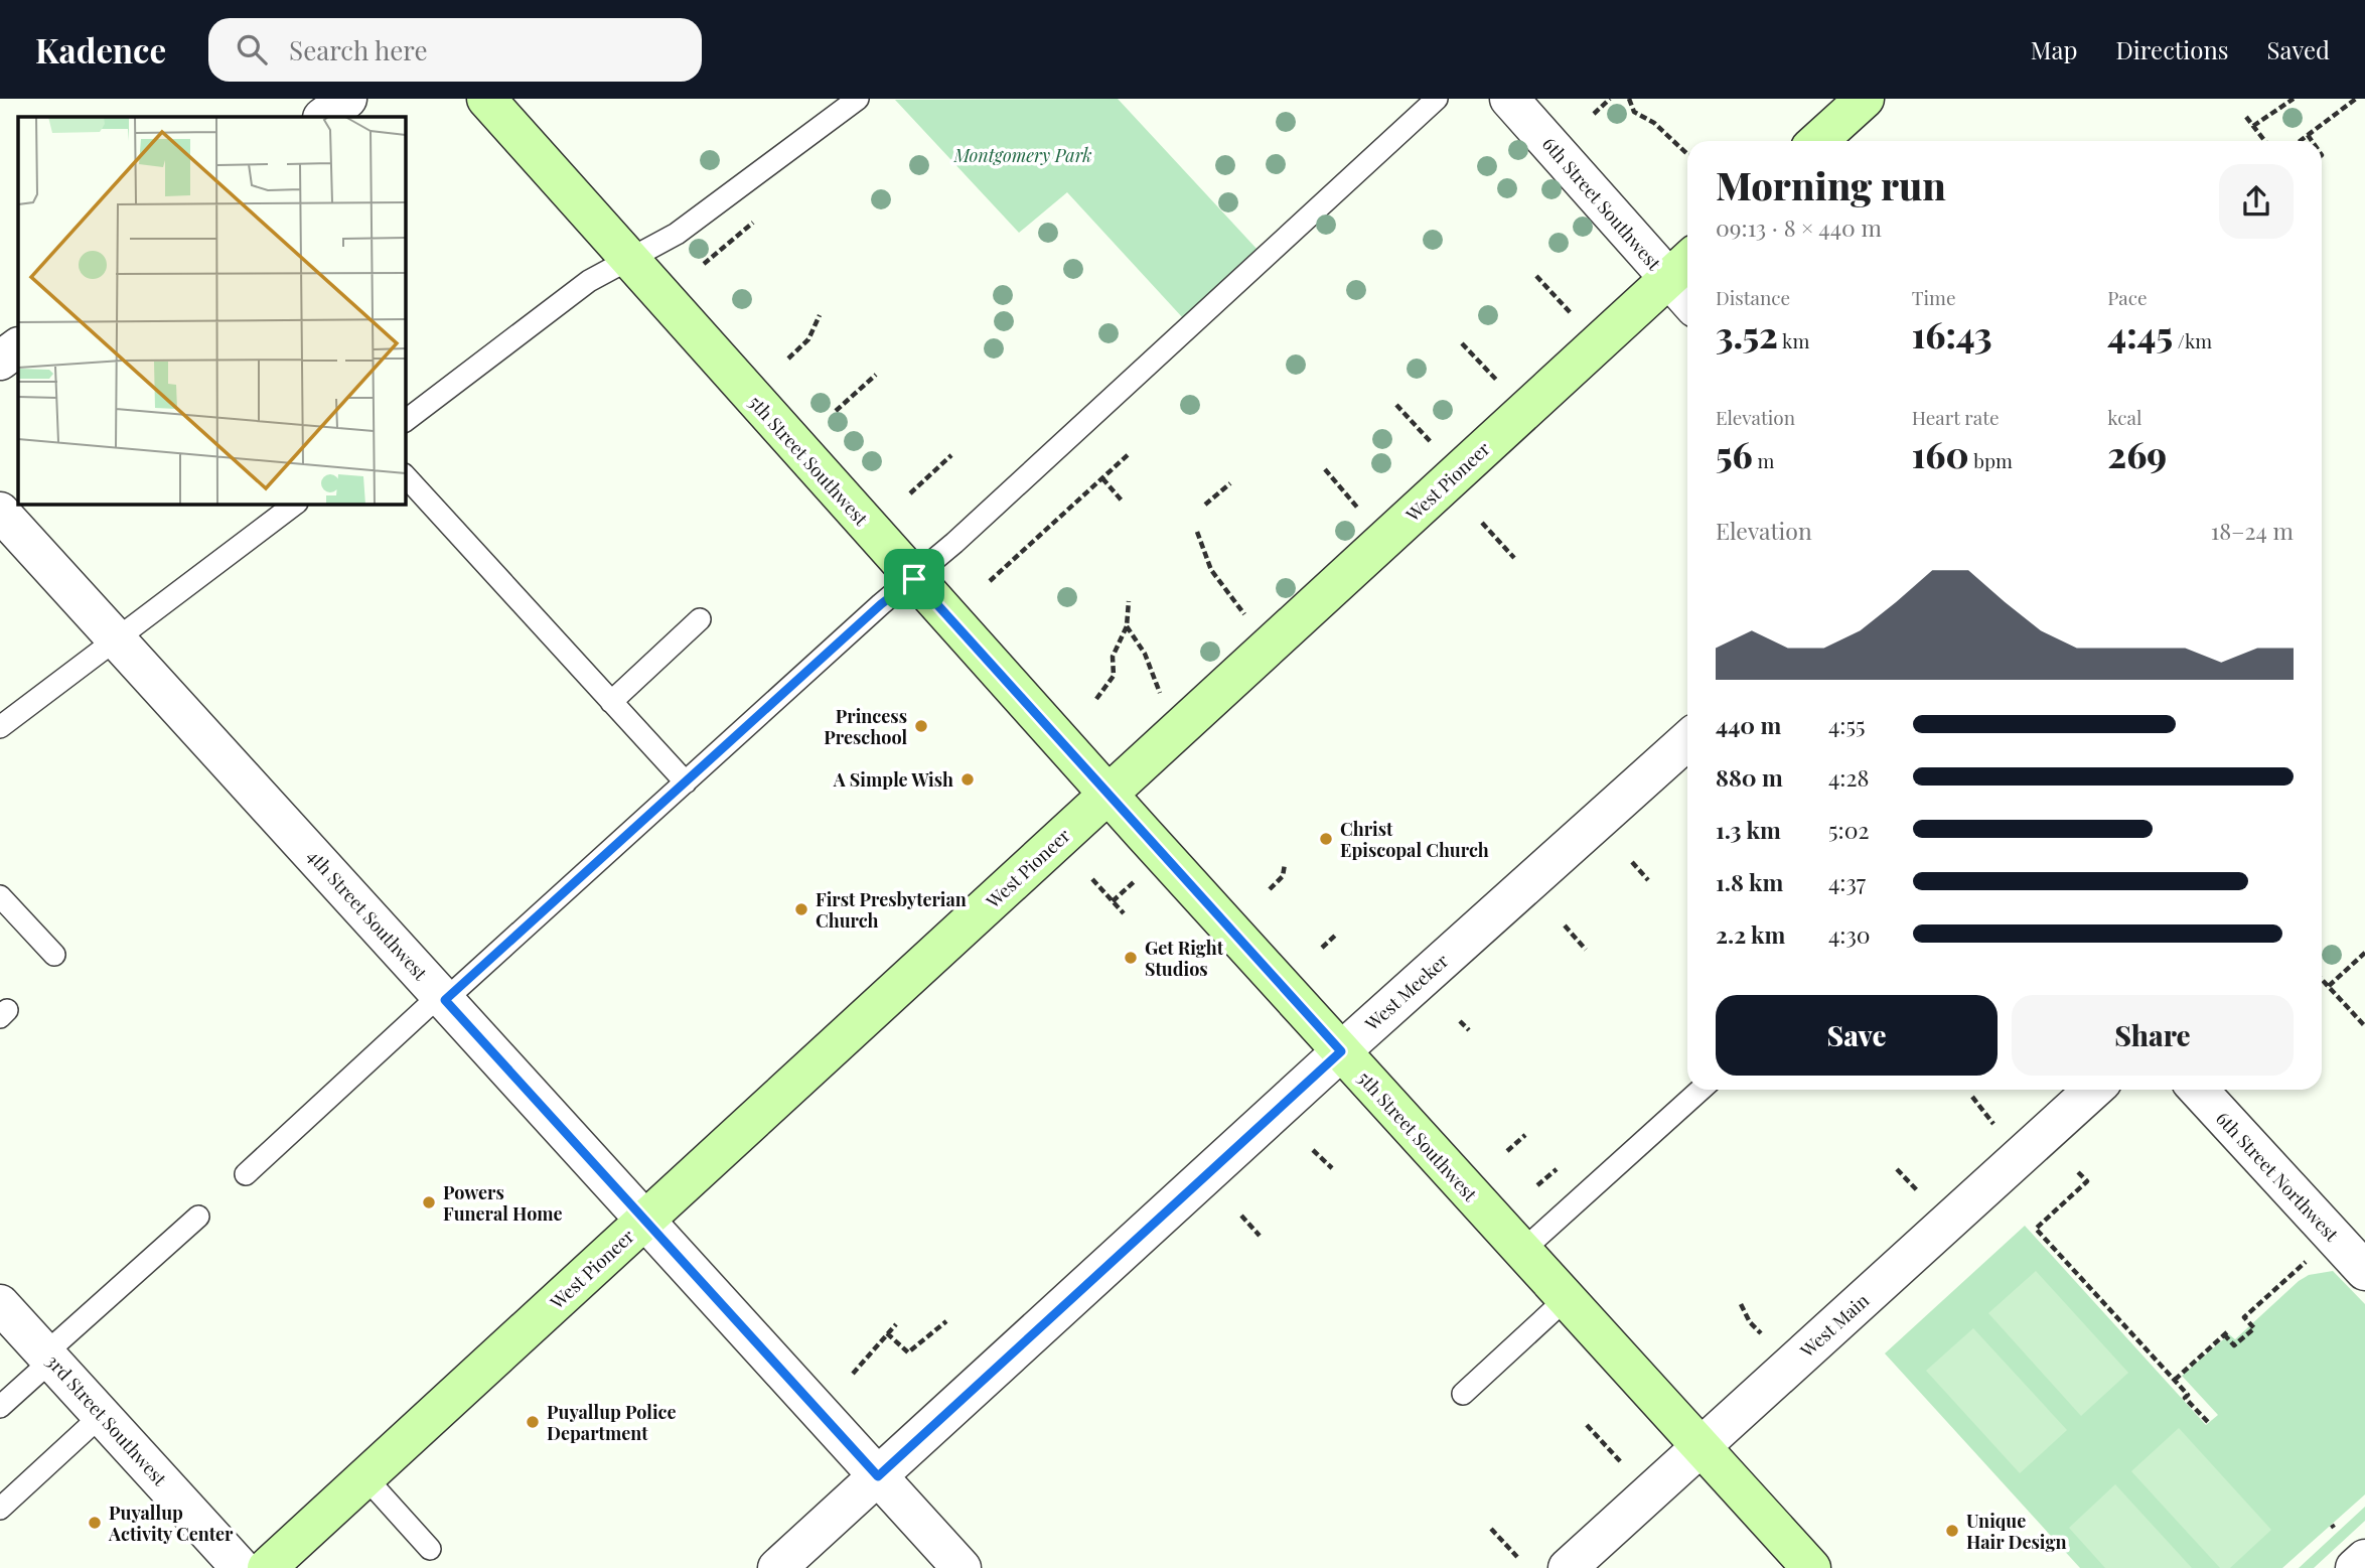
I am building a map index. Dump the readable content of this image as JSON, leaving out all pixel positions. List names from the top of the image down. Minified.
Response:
{"streets":{"main road":["5th Street Southwest","West Pioneer"],"street":["6th Street Southwest","4th Street Southwest","West Meeker","6th Street Northwest","West Main","3rd Street Southwest"]},"crossings":[["6th Street Southwest","West Pioneer"],["5th Street Southwest","West Pioneer"],["5th Street Southwest","West Meeker"],["5th Street Southwest","West Main"],["West Pioneer","4th Street Southwest"],["4th Street Southwest","West Meeker"]],"parks":["Montgomery Park"],"places":["Princess Preschool","A Simple Wish","Christ Episcopal Church","First Presbyterian Church","Get Right Studios","Powers Funeral Home","Puyallup Police Department","Puyallup Activity Center","Unique Hair Design"],"page":{"header":"Kadence","search":"Search here","nav":["Map","Directions","Saved"],"heading":["Morning run","09:13 · 8 × 440 m"],"stats":[["Distance","3.52 km"],["Time","16:43"],["Pace","4:45 /km"],["Elevation","56 m"],["Heart rate","160 bpm"],["kcal","269"]],"chart":["Elevation","18–24 m"],"list":[{"name":"440 m","note":"4:55"},{"name":"880 m","note":"4:28"},{"name":"1.3 km","note":"5:02"},{"name":"1.8 km","note":"4:37"},{"name":"2.2 km","note":"4:30"}],"buttons":["Save","Share"]}}
